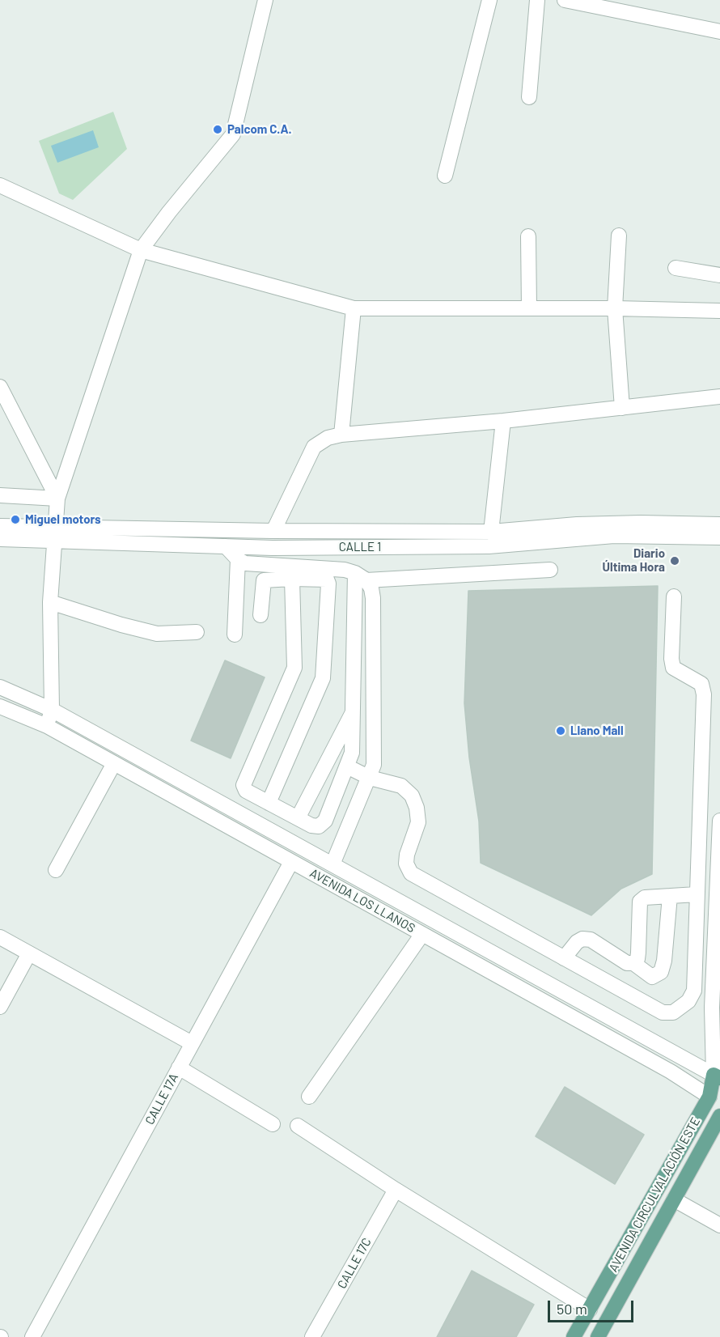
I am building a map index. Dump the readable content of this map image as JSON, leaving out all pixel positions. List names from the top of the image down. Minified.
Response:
{"streets":{"main road":["AVENIDA CIRCULVALACIÓN ESTE"],"street":["CALLE 1","AVENIDA LOS LLANOS","CALLE 17A","CALLE 17C"]},"crossings":[["AVENIDA LOS LLANOS","CALLE 17A"],["AVENIDA LOS LLANOS","AVENIDA CIRCULVALACIÓN ESTE"]],"places":["Palcom C.A.","Miguel motors","Diario Última Hora","Llano Mall"],"scale_bar":"50 m"}
